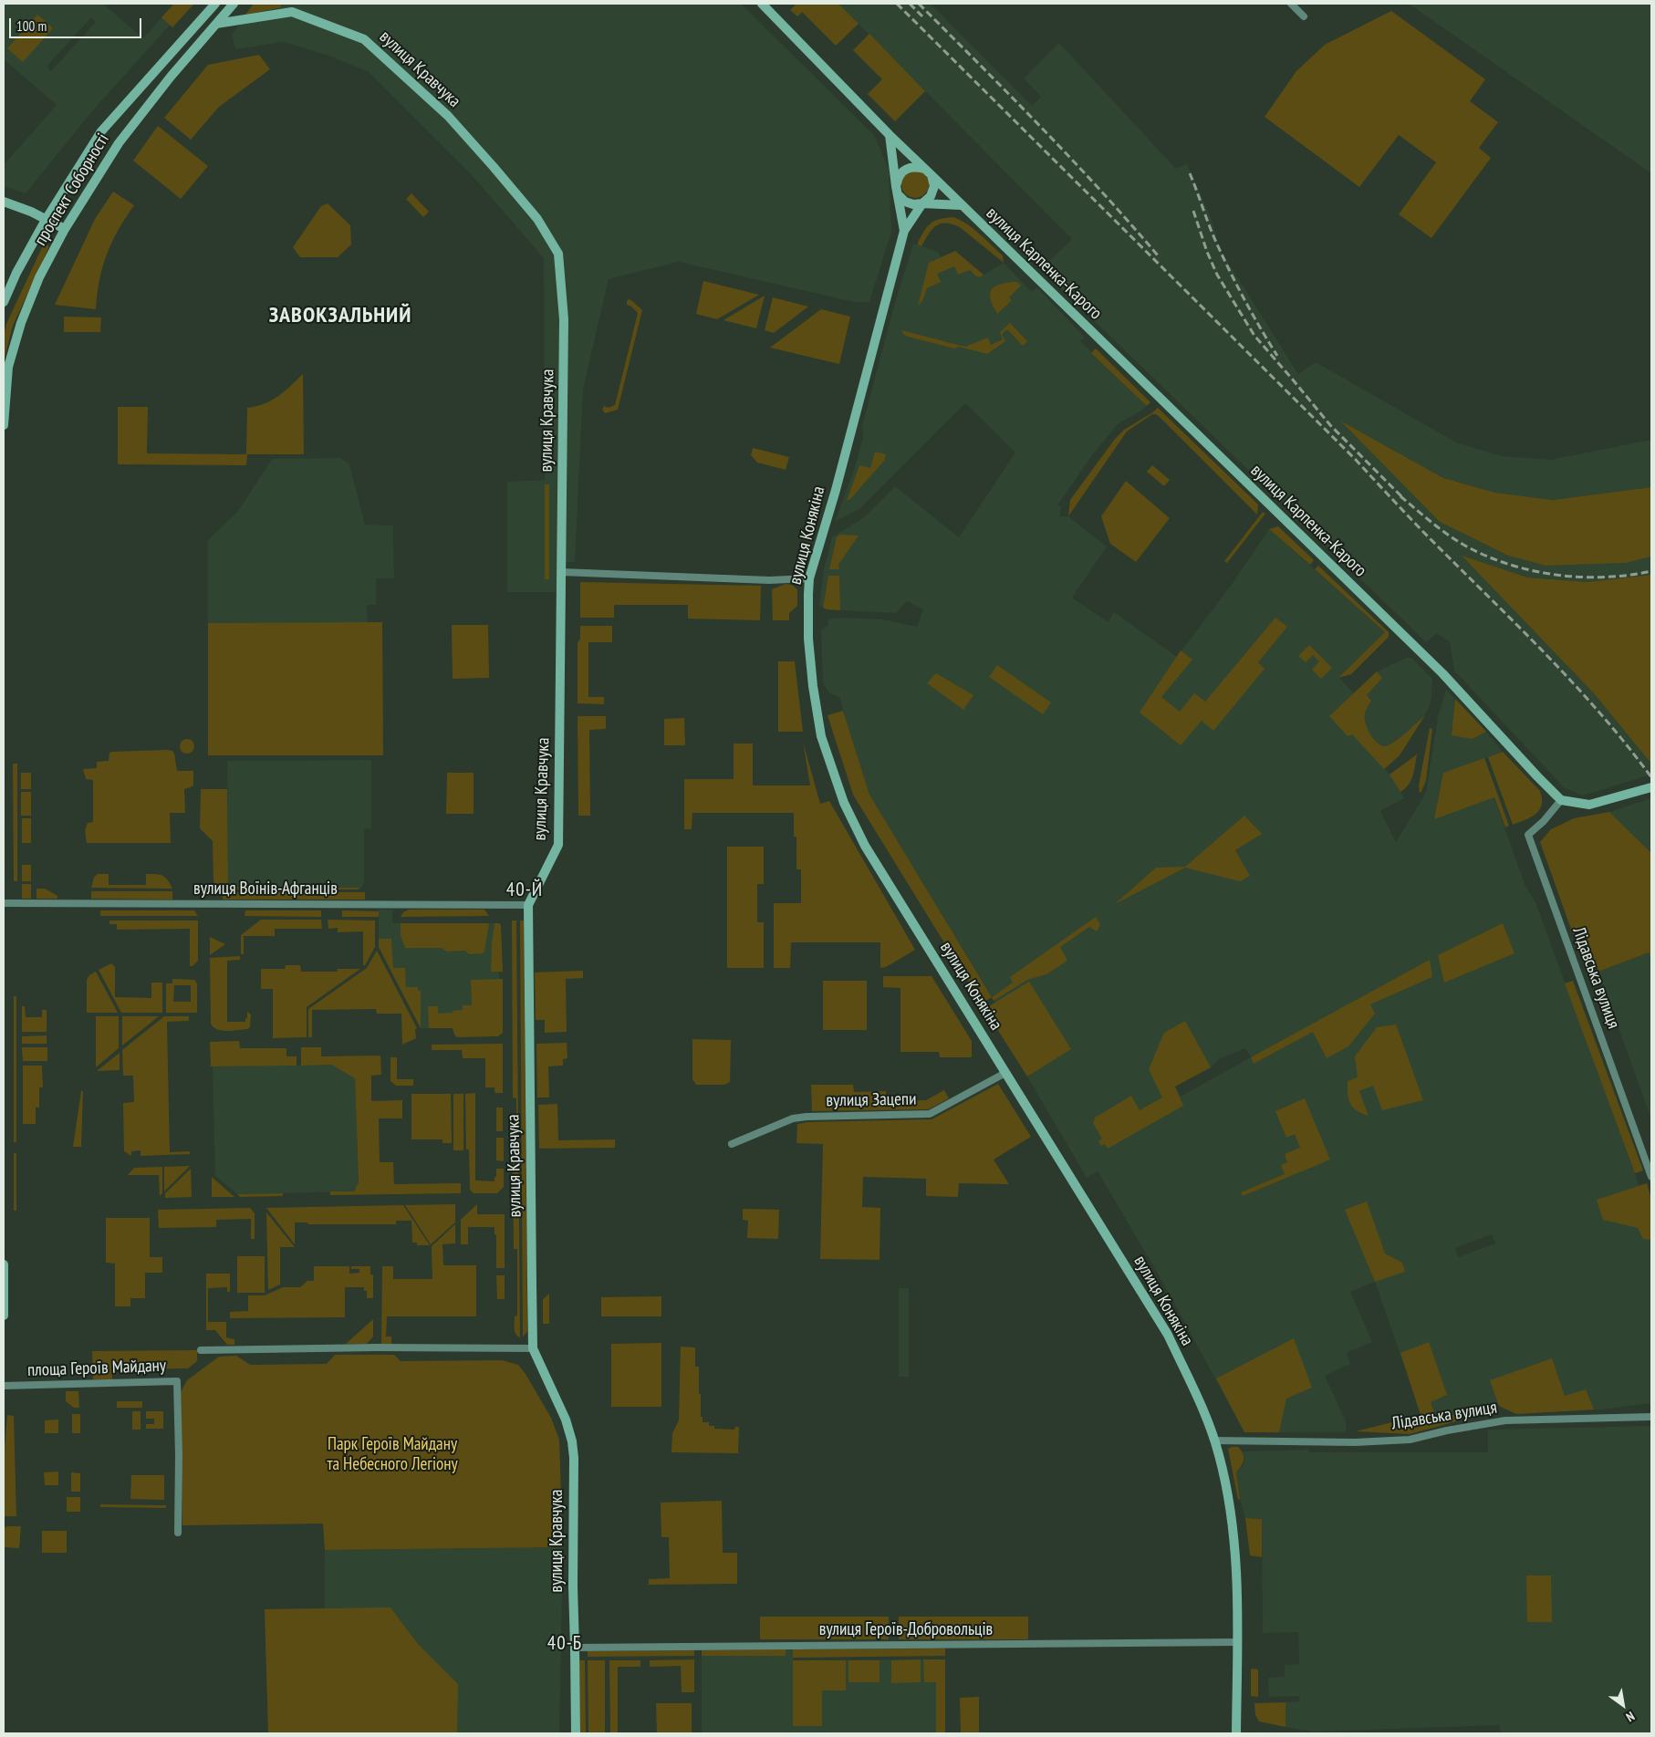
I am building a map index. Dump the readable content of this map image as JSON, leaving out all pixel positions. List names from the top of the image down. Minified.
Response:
{"streets":{"main road":["вулиця Кравчука","проспект Соборності","вулиця Карпенка-Карого","вулиця Конякіна"],"street":["вулиця Воїнів-Афганців","Лідавська вулиця","вулиця Зацепи","площа Героїв Майдану","вулиця Героїв-Добровольців"]},"crossings":[["вулиця Кравчука","вулиця Воїнів-Афганців"],["вулиця Кравчука","вулиця Героїв-Добровольців"],["вулиця Карпенка-Карого","Лідавська вулиця"],["вулиця Конякіна","Лідавська вулиця"],["вулиця Конякіна","вулиця Зацепи"],["вулиця Конякіна","вулиця Героїв-Добровольців"]],"districts":["ЗАВОКЗАЛЬНИЙ","40-Й","40-Б"],"parks":["Парк Героїв Майдану та Небесного Легіону"],"scale_bar":"100 m","north":"bottom right"}
